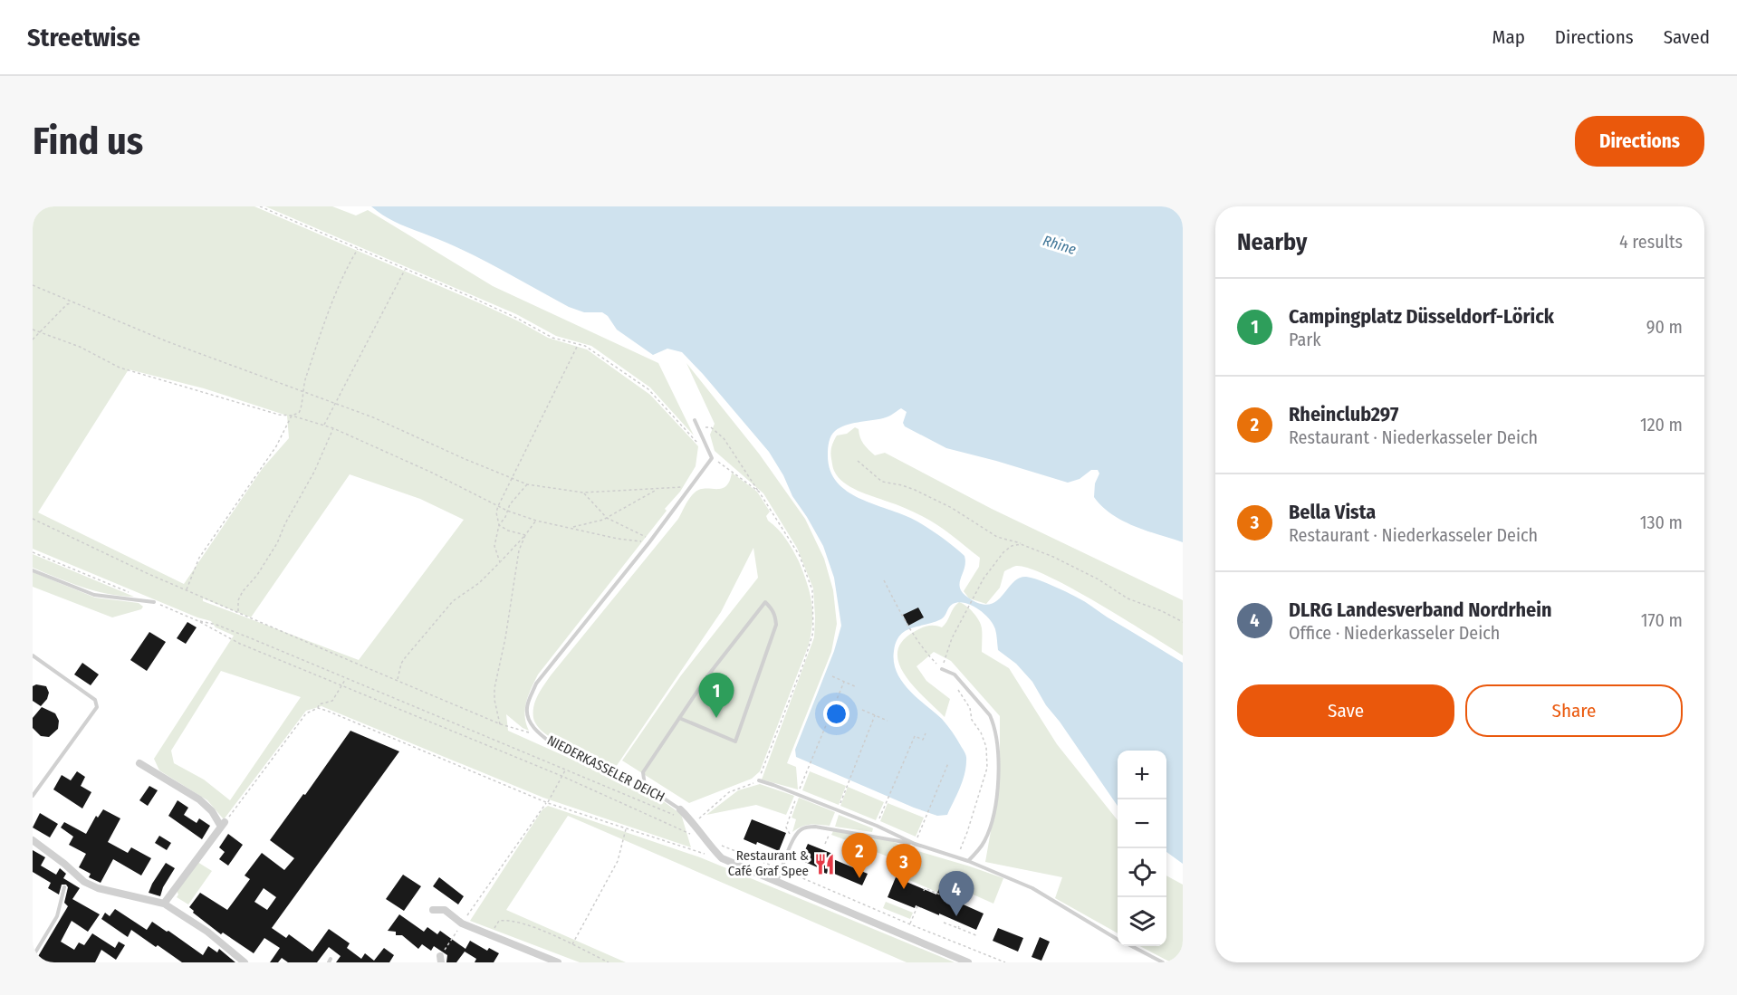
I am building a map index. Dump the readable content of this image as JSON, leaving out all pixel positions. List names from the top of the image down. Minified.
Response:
{"streets":{"street":["NIEDERKASSELER DEICH"]},"water":["Rhine"],"places":{"restaurant":["Restaurant & Café Graf Spee"]},"page":{"header":"Streetwise","nav":["Map","Directions","Saved"],"buttons":["Directions",["Save","Share"]],"title":"Find us","heading":["Nearby","4 results"],"list":[{"mark":"1","name":"Campingplatz Düsseldorf-Lörick","note":"Park","value":"90 m"},{"mark":"2","name":"Rheinclub297","note":"Restaurant · Niederkasseler Deich","value":"120 m"},{"mark":"3","name":"Bella Vista","note":"Restaurant · Niederkasseler Deich","value":"130 m"},{"mark":"4","name":"DLRG Landesverband Nordrhein","note":"Office · Niederkasseler Deich","value":"170 m"}],"pins":["1","2","3","4"],"map_buttons":["+","−"]}}
